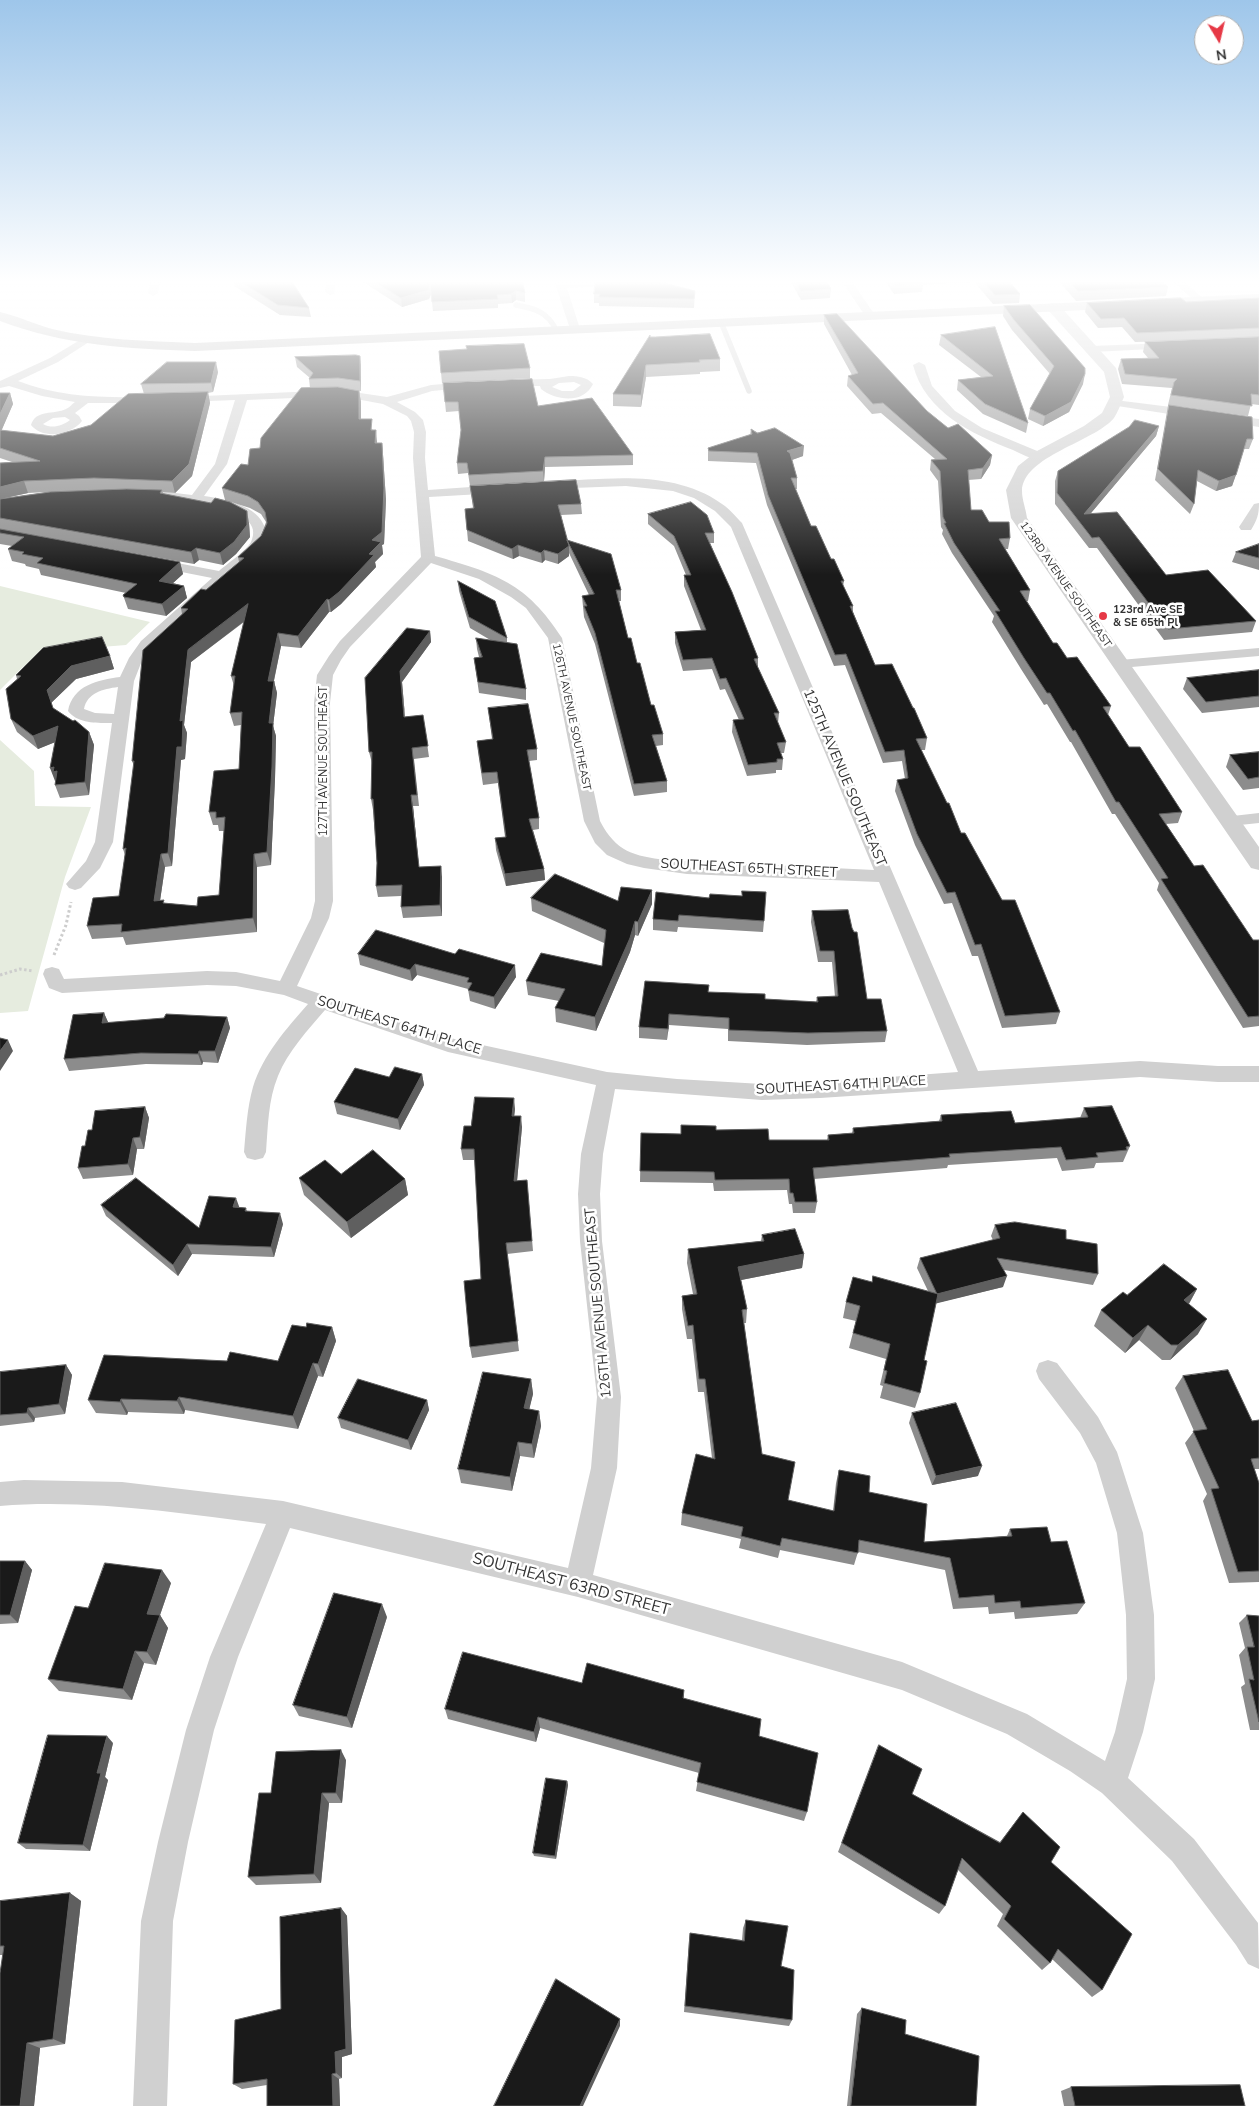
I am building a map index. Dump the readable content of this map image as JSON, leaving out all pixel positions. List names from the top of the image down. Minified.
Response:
{"streets":{"street":["123RD AVENUE SOUTHEAST","126TH AVENUE SOUTHEAST","127TH AVENUE SOUTHEAST","125TH AVENUE SOUTHEAST","SOUTHEAST 65TH STREET","SOUTHEAST 64TH PLACE","SOUTHEAST 63RD STREET"]},"crossings":[["126TH AVENUE SOUTHEAST","127TH AVENUE SOUTHEAST"],["126TH AVENUE SOUTHEAST","SOUTHEAST 65TH STREET"],["126TH AVENUE SOUTHEAST","SOUTHEAST 64TH PLACE"],["126TH AVENUE SOUTHEAST","SOUTHEAST 63RD STREET"],["127TH AVENUE SOUTHEAST","SOUTHEAST 64TH PLACE"],["125TH AVENUE SOUTHEAST","SOUTHEAST 65TH STREET"],["125TH AVENUE SOUTHEAST","SOUTHEAST 64TH PLACE"]],"places":["123rd Ave SE & SE 65th Pl"],"north":"bottom"}
